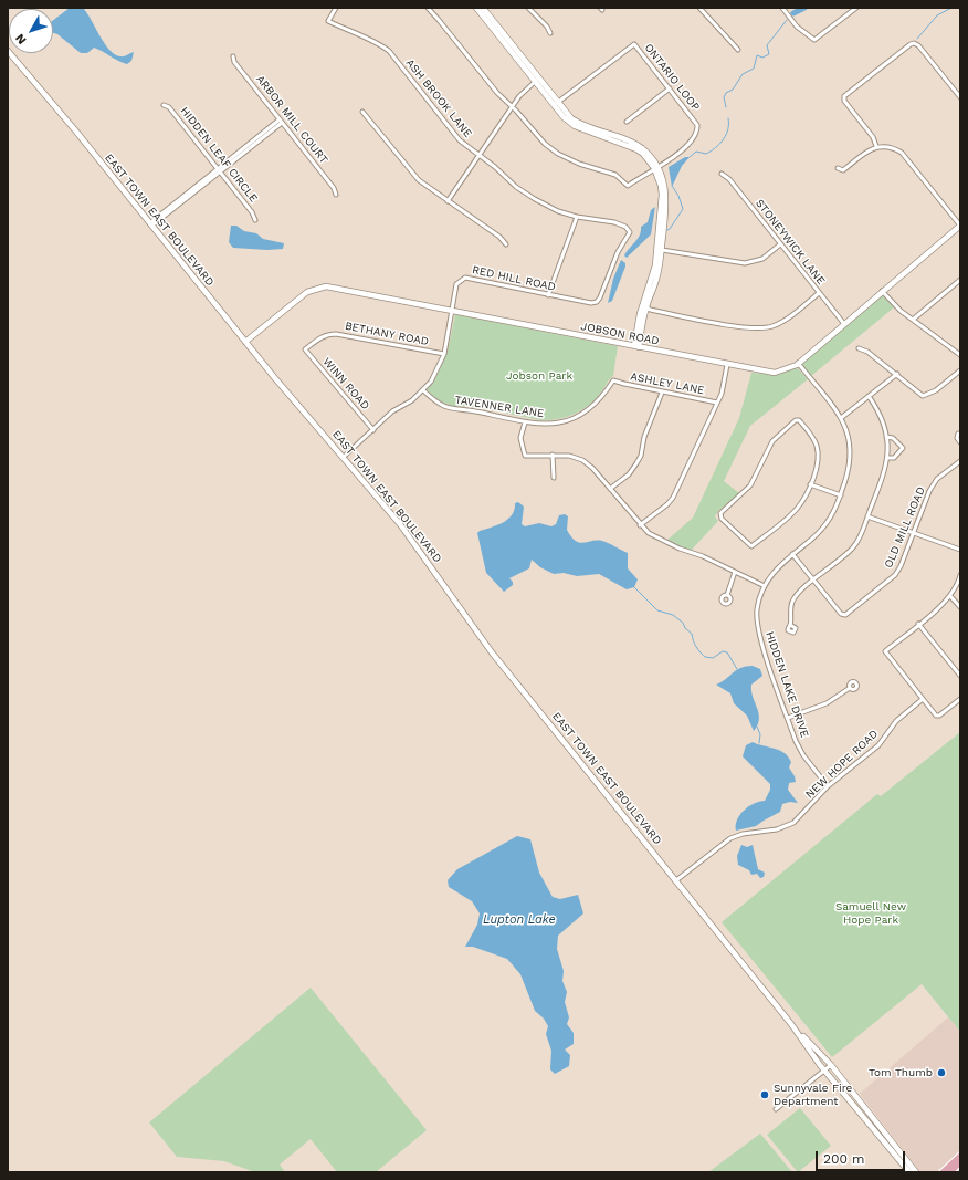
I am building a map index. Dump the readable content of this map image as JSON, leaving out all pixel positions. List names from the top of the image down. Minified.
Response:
{"streets":{"street":["ONTARIO LOOP","ASH BROOK LANE","ARBOR MILL COURT","HIDDEN LEAF CIRCLE","EAST TOWN EAST BOULEVARD","STONEYWICK LANE","RED HILL ROAD","BETHANY ROAD","JOBSON ROAD","WINN ROAD","ASHLEY LANE","TAVENNER LANE","OLD MILL ROAD","HIDDEN LAKE DRIVE","NEW HOPE ROAD"]},"crossings":[["ASH BROOK LANE","RED HILL ROAD"],["EAST TOWN EAST BOULEVARD","JOBSON ROAD"],["EAST TOWN EAST BOULEVARD","NEW HOPE ROAD"],["STONEYWICK LANE","JOBSON ROAD"],["RED HILL ROAD","JOBSON ROAD"],["BETHANY ROAD","WINN ROAD"],["JOBSON ROAD","HIDDEN LAKE DRIVE"],["ASHLEY LANE","TAVENNER LANE"],["HIDDEN LAKE DRIVE","NEW HOPE ROAD"]],"water":["Lupton Lake"],"parks":["Jobson Park","Samuell New Hope Park"],"places":["Tom Thumb","Sunnyvale Fire Department"],"scale_bar":"200 m","north":"bottom left"}
